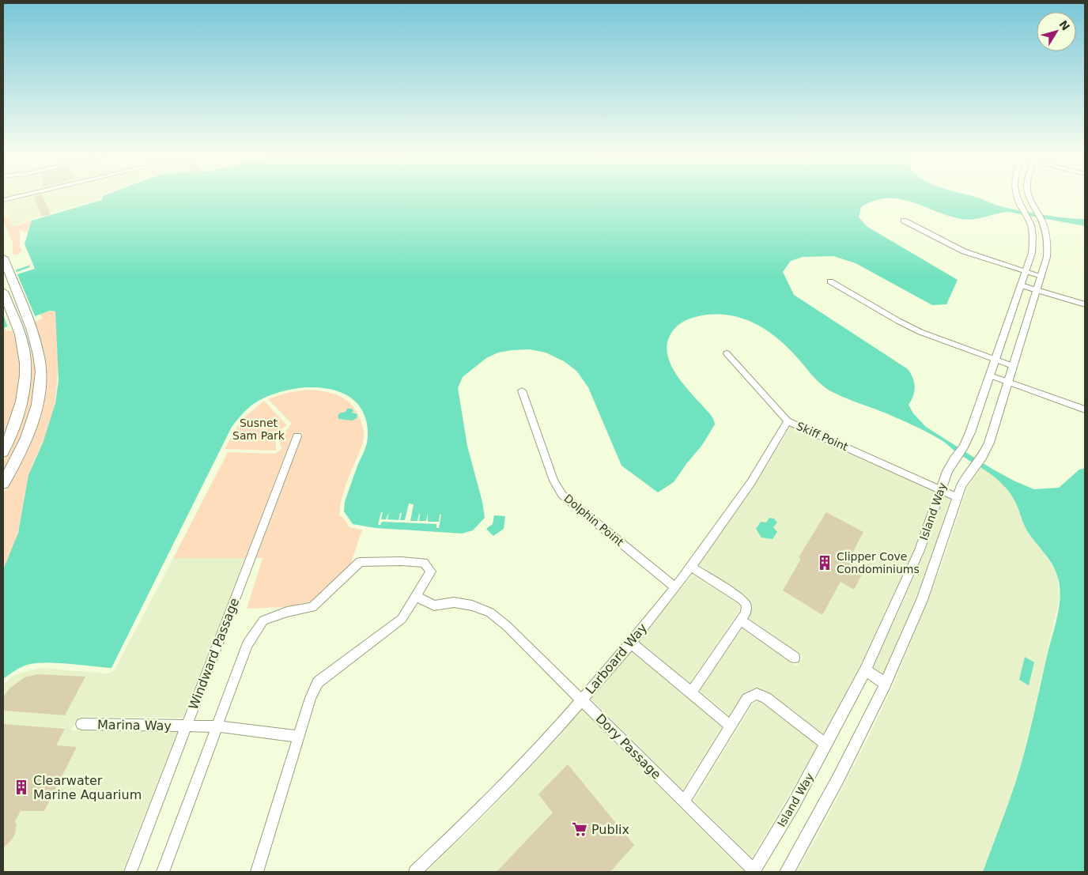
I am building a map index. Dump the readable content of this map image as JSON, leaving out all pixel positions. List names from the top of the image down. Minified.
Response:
{"streets":{"street":["Skiff Point","Island Way","Dolphin Point","Windward Passage","Larboard Way","Marina Way","Dory Passage"]},"crossings":[["Skiff Point","Island Way"],["Skiff Point","Larboard Way"],["Island Way","Dory Passage"],["Dolphin Point","Larboard Way"],["Windward Passage","Marina Way"],["Larboard Way","Dory Passage"]],"parks":["Susnet Sam Park"],"places":{"building":["Clipper Cove Condominiums","Clearwater Marine Aquarium"],"supermarket":["Publix"]},"north":"top right"}
